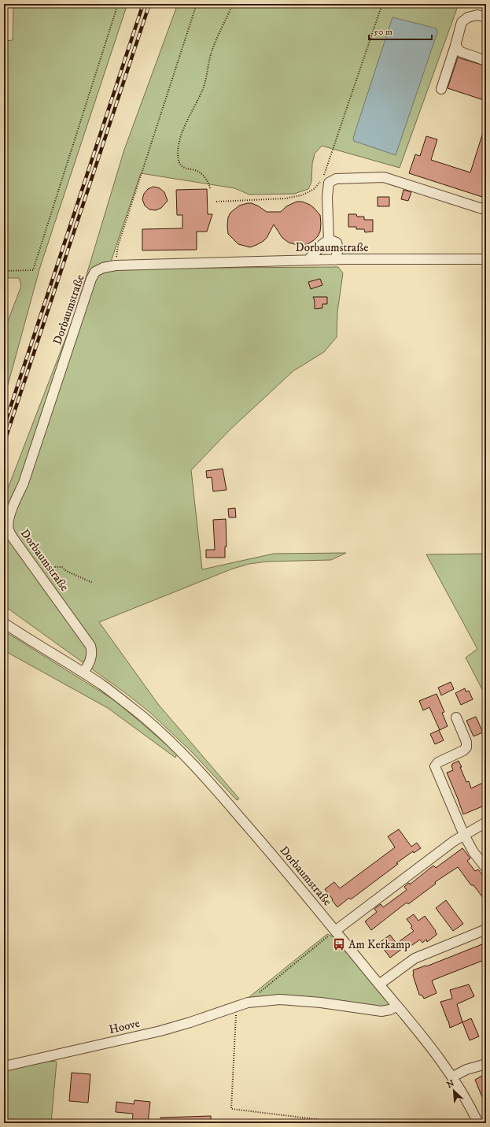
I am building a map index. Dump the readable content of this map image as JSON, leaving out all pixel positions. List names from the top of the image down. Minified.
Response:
{"streets":{"street":["Dorbaumstraße","Hoove"]},"crossings":[["Dorbaumstraße","Hoove"]],"places":{"bus stop":["Am Kerkamp"]},"scale_bar":"50 m","north":"top left"}
